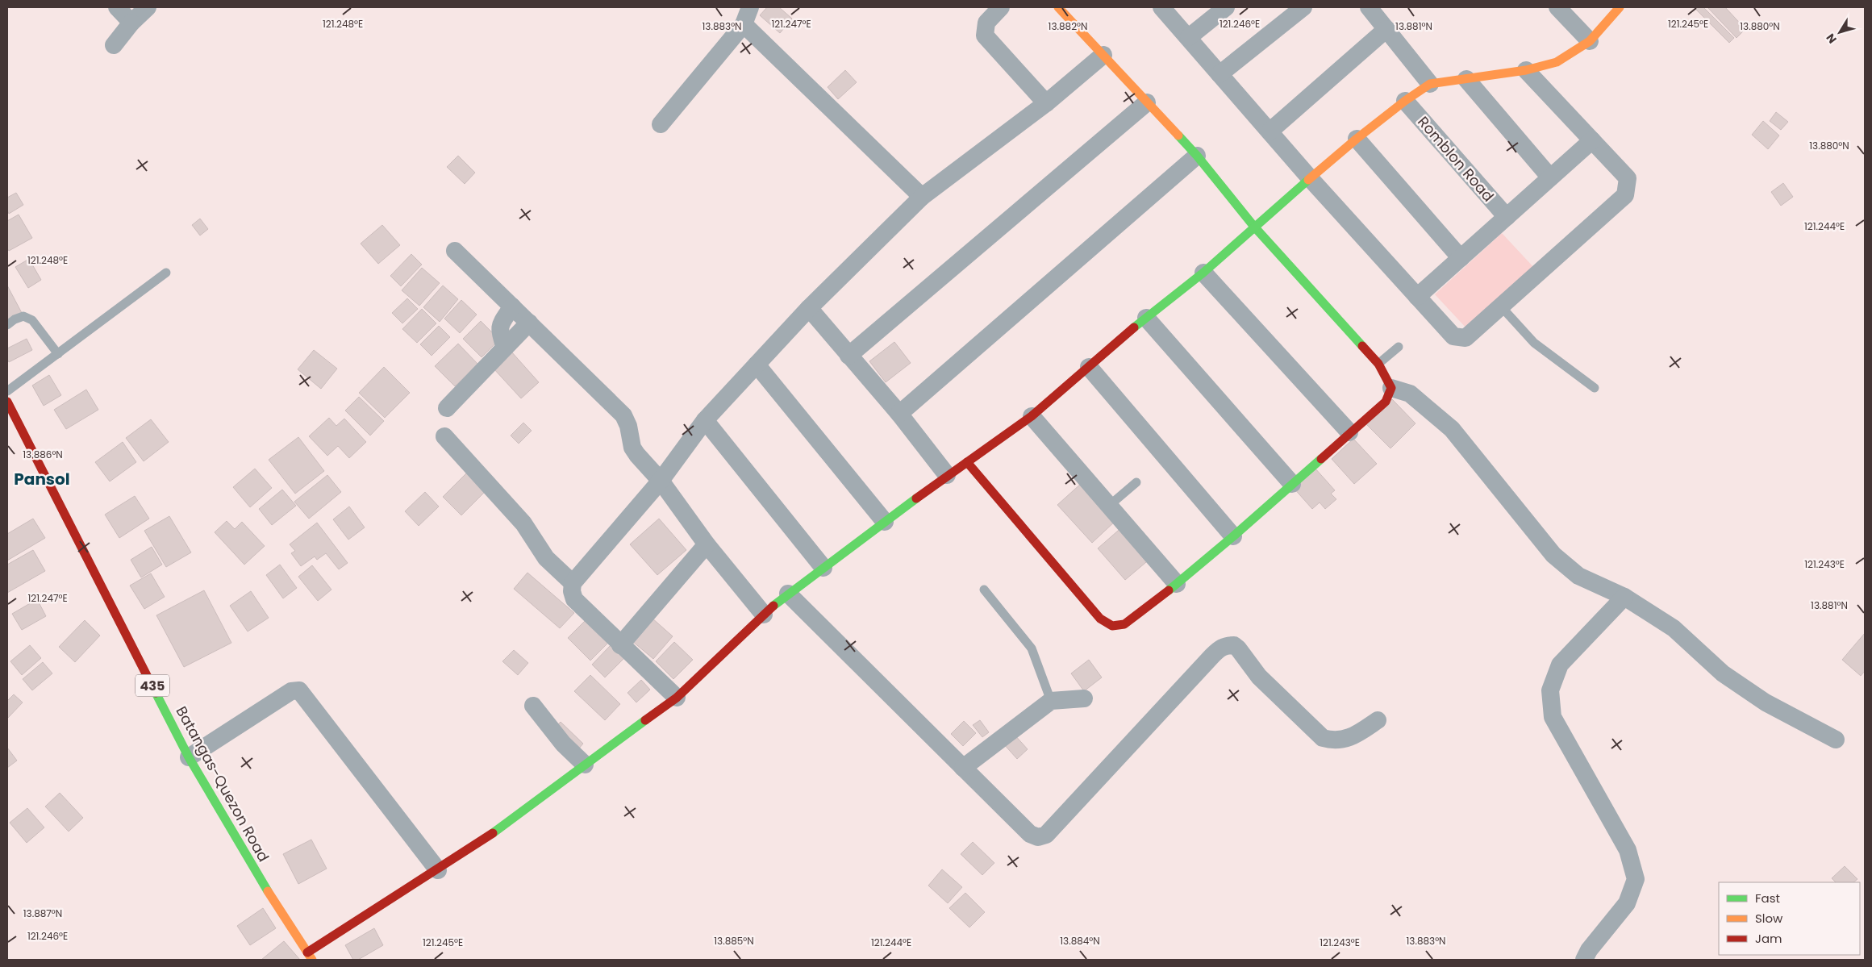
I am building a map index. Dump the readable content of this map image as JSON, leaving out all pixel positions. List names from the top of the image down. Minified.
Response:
{"streets":{"street":["Romblon Road","435","Batangas-Quezon Road"]},"districts":["Pansol"],"legend":["Fast","Slow","Jam"],"north":"bottom left","coordinates":["121.245°E","121.248°E","121.247°E","121.246°E","13.883°N","13.882°N","13.881°N","13.880°N","121.244°E","13.886°N","121.243°E","13.887°N","13.885°N","13.884°N"]}
